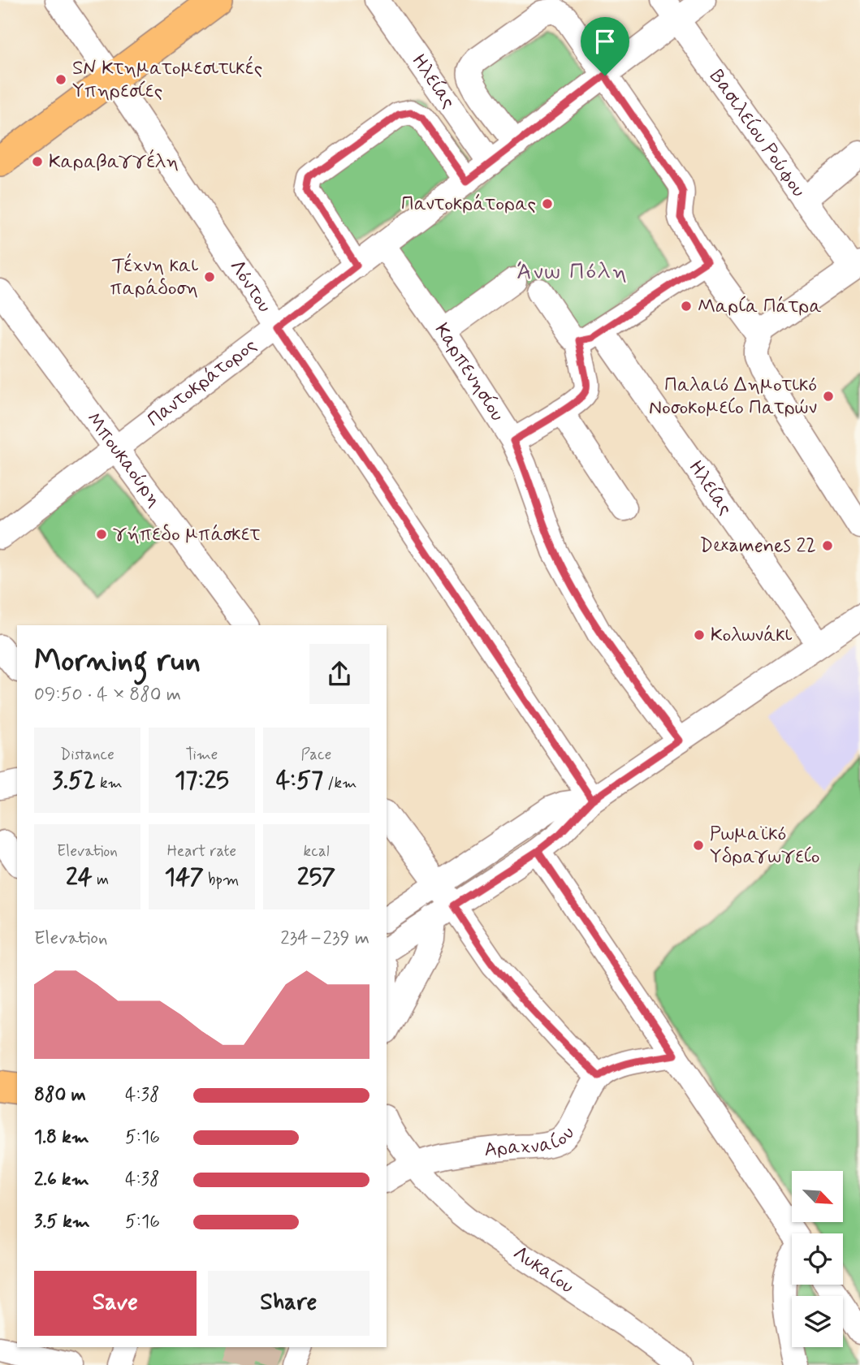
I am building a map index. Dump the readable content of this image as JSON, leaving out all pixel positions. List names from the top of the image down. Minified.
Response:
{"streets":{"street":["Ηλείας","Βασιλείου Ρούφου","Λόντου","Καρπενησίου","Παντοκράτορος","Μπουκαούρη","Αραχναίου","Λυκαίου"]},"crossings":[["Ηλείας","Παντοκράτορος"],["Βασιλείου Ρούφου","Παντοκράτορος"],["Λόντου","Παντοκράτορος"],["Καρπενησίου","Παντοκράτορος"],["Παντοκράτορος","Μπουκαούρη"],["Αραχναίου","Λυκαίου"]],"districts":["Άνω Πόλη"],"places":["SN Κτηματομεσιτικές Υπηρεσίες","Καραβαγγέλη","Παντοκράτορας","Τέχνη και παράδοση","Μαρία Πάτρα","Παλαιό Δημοτικό Νοσοκομείο Πατρών","γήπεδο μπάσκετ","Dexamenes 22","Κολωνάκι","Ρωμαϊκό Υδραγωγείο"],"north":"bottom right","page":{"heading":["Morning run","09:50 · 4 × 880 m"],"stats":[["Distance","3.52 km"],["Time","17:25"],["Pace","4:57 /km"],["Elevation","24 m"],["Heart rate","147 bpm"],["kcal","257"]],"chart":["Elevation","234–239 m"],"list":[{"name":"880 m","note":"4:38"},{"name":"1.8 km","note":"5:16"},{"name":"2.6 km","note":"4:38"},{"name":"3.5 km","note":"5:16"}],"buttons":["Save","Share"]}}
